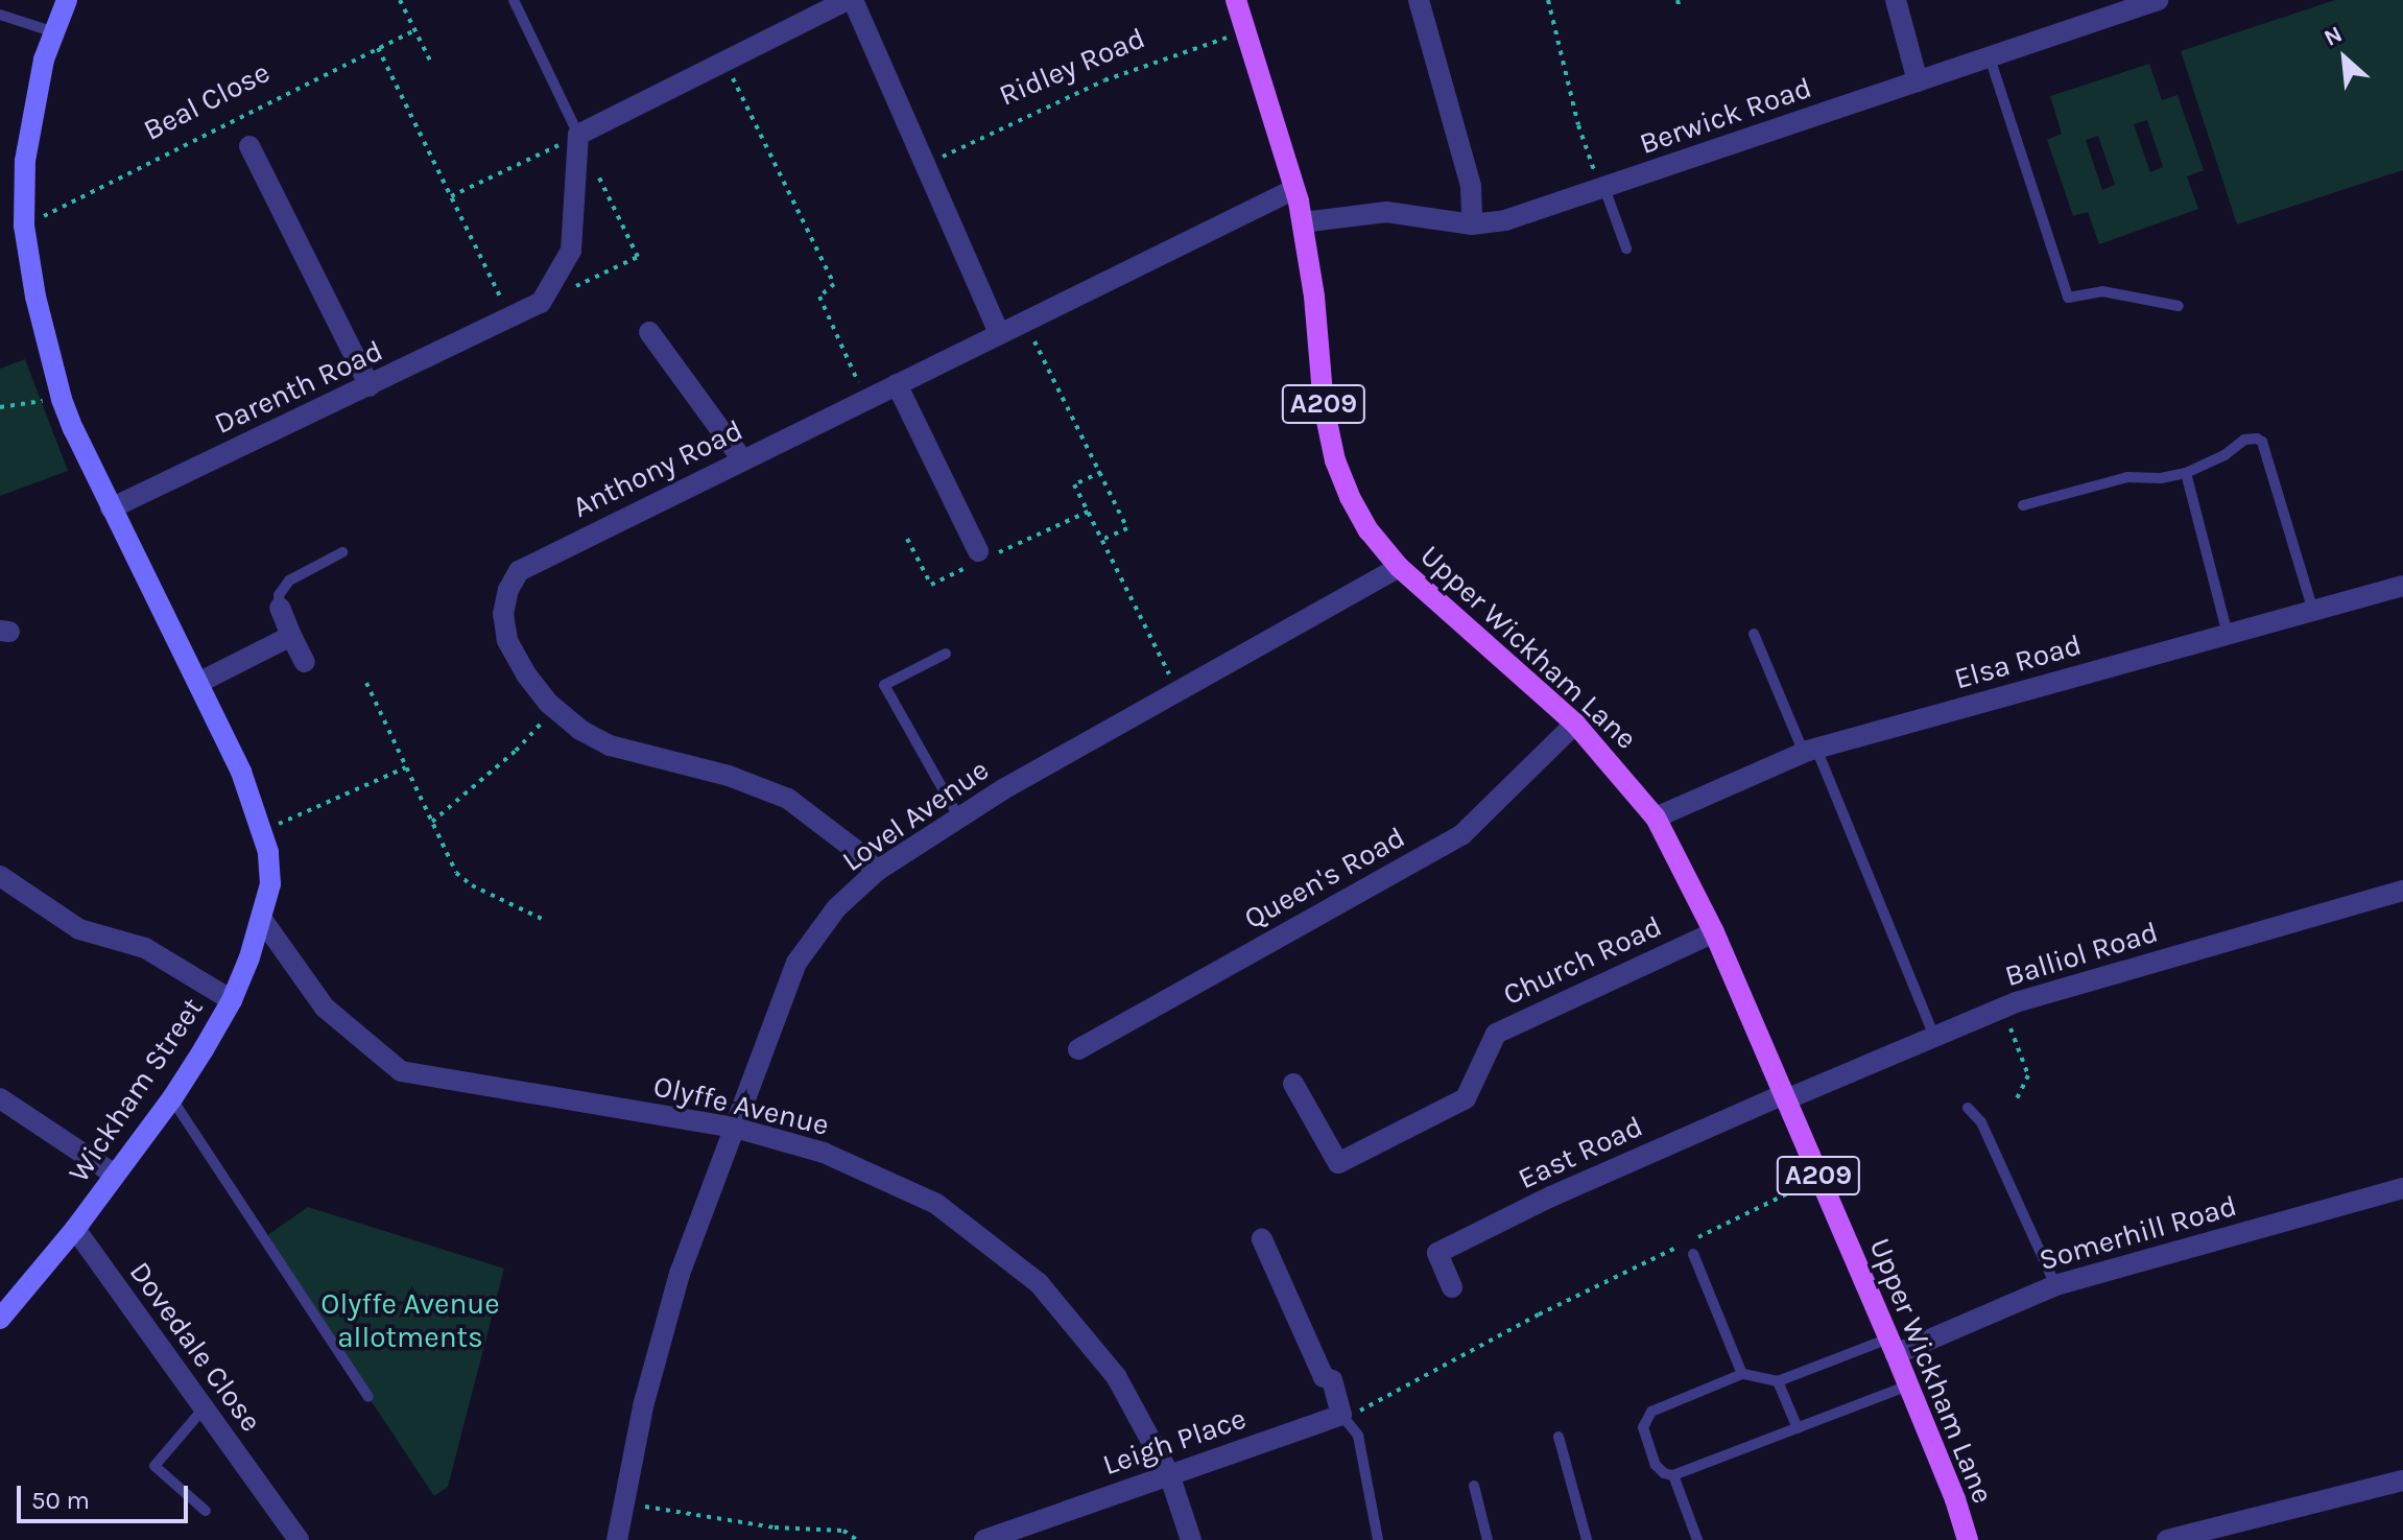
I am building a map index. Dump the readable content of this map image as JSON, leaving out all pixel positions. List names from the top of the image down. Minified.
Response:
{"streets":{"main road":["A209","Upper Wickham Lane"],"street":["Beal Close","Berwick Road","Darenth Road","Anthony Road","Elsa Road","Lovel Avenue","Queen's Road","Balliol Road","Church Road","Wickham Street","Olyffe Avenue","East Road","Somerhill Road","Dovedale Close","Leigh Place"],"path":["Ridley Road"]},"crossings":[["Ridley Road","Upper Wickham Lane"],["Beal Close","Darenth Road"],["Beal Close","Wickham Street"],["Berwick Road","Upper Wickham Lane"],["Darenth Road","Wickham Street"],["Anthony Road","Upper Wickham Lane"],["Anthony Road","Lovel Avenue"],["Upper Wickham Lane","Elsa Road"],["Upper Wickham Lane","Lovel Avenue"],["Upper Wickham Lane","Queen's Road"],["Upper Wickham Lane","Balliol Road"],["Upper Wickham Lane","Church Road"],["Upper Wickham Lane","East Road"],["Upper Wickham Lane","Somerhill Road"],["Lovel Avenue","Olyffe Avenue"],["Balliol Road","East Road"],["Wickham Street","Olyffe Avenue"],["Wickham Street","Dovedale Close"],["Olyffe Avenue","Leigh Place"]],"parks":["Olyffe Avenue allotments"],"scale_bar":"50 m","north":"top left"}
